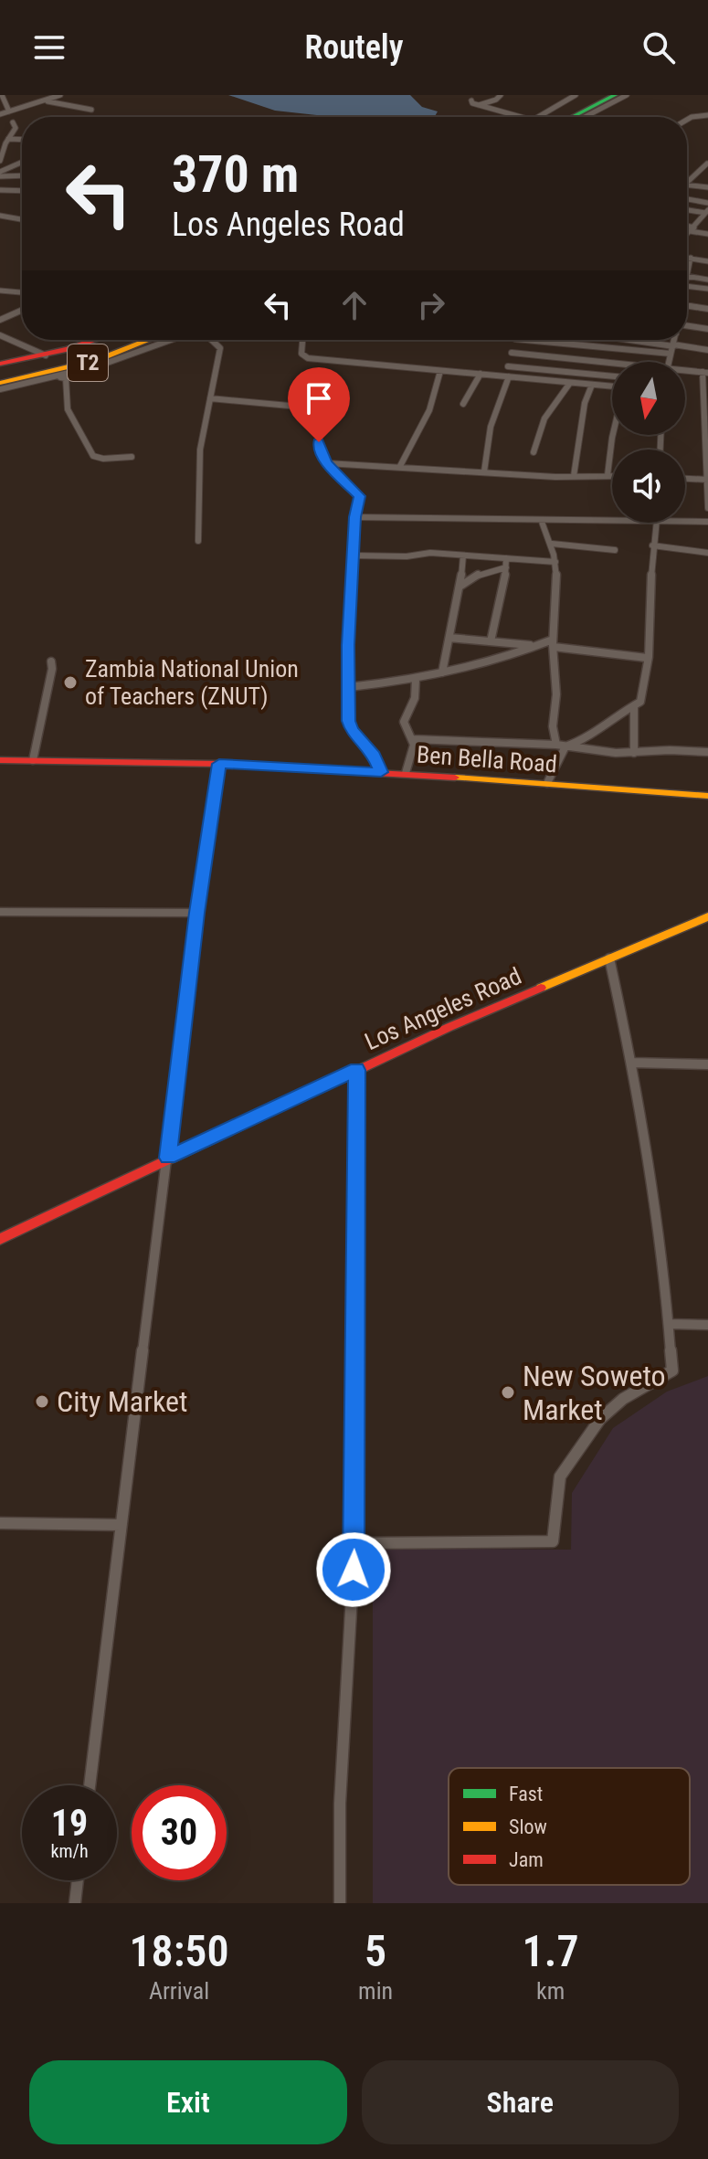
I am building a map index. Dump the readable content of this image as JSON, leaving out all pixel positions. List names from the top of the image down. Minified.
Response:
{"streets":{"main road":["T2","Ben Bella Road","Los Angeles Road"]},"places":["Zambia National Union of Teachers (ZNUT)","New Soweto Market","City Market"],"legend":["Fast","Slow","Jam"],"north":"bottom","page":{"header":"Routely","turn":["370 m","Los Angeles Road"],"speed":"19 km/h","limit":"30","eta":["18:50","Arrival","5","min","1.7","km"],"buttons":["Exit","Share"]}}
